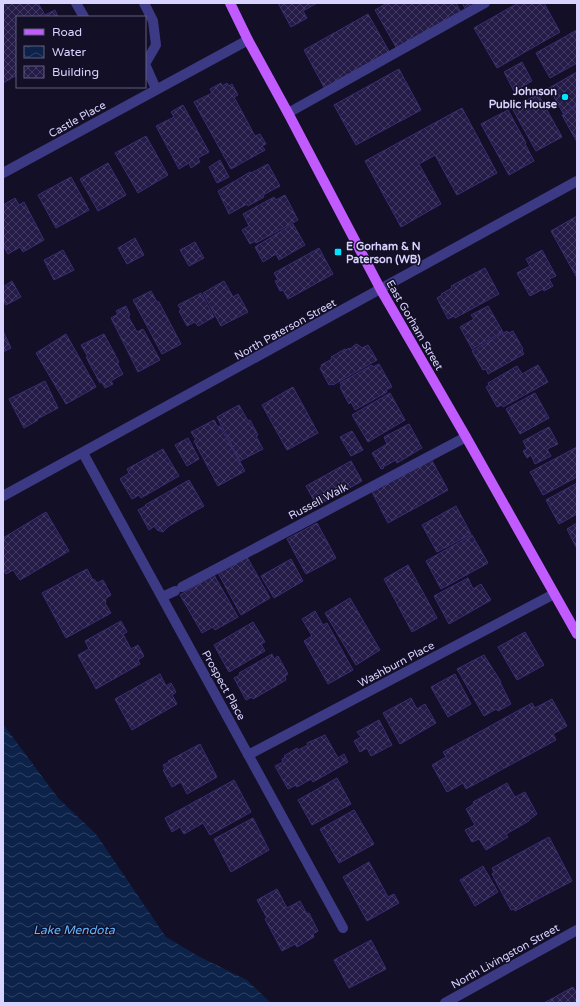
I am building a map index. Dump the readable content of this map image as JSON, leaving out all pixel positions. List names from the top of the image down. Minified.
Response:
{"streets":{"main road":["East Gorham Street"],"street":["Castle Place","North Paterson Street","Russell Walk","Washburn Place","Prospect Place","North Livingston Street"]},"crossings":[["Castle Place","East Gorham Street"],["East Gorham Street","North Paterson Street"],["East Gorham Street","Russell Walk"],["East Gorham Street","Washburn Place"],["North Paterson Street","Prospect Place"],["Russell Walk","Prospect Place"],["Washburn Place","Prospect Place"]],"water":["Lake Mendota"],"places":{"other":["Johnson Public House"],"transit":["E Gorham & N Paterson (WB)"]},"legend":["Road","Water","Building"]}
